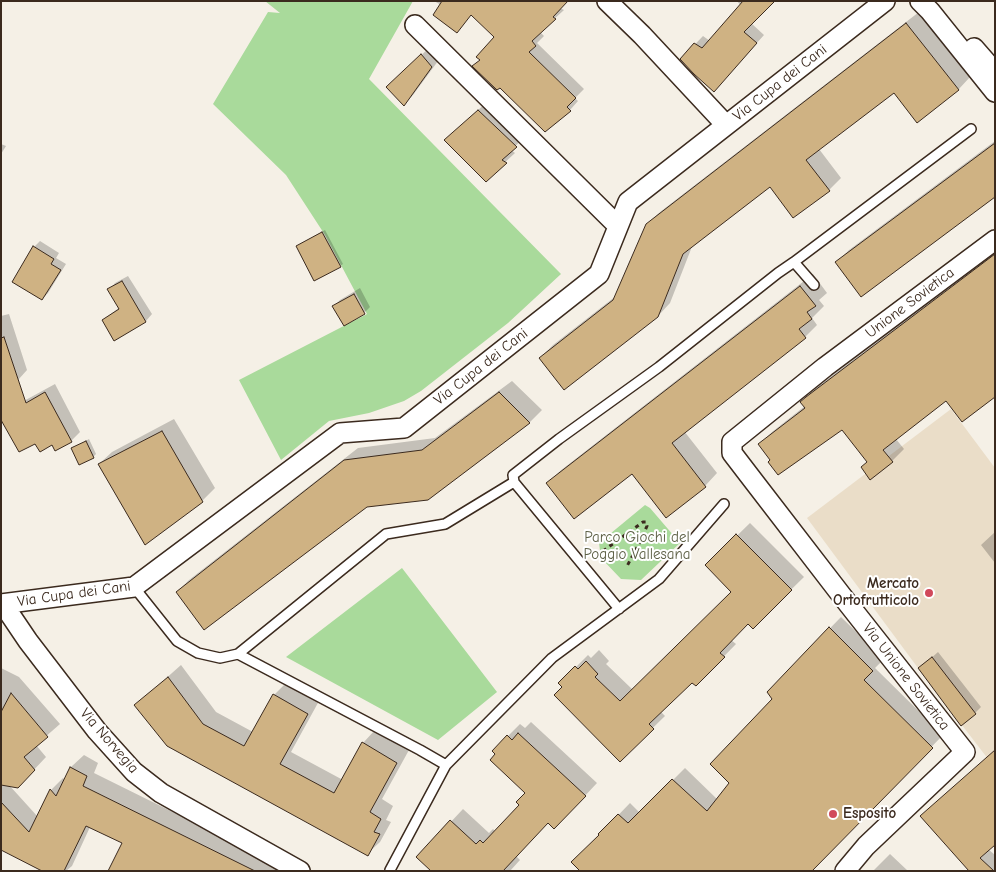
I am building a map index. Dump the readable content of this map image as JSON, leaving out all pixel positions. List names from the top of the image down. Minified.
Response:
{"streets":{"street":["Via Cupa dei Cani","Unione Sovietica","Via Unione Sovietica","Via Norvegia"]},"crossings":[["Via Cupa dei Cani","Via Norvegia"],["Unione Sovietica","Via Unione Sovietica"]],"parks":["Parco Giochi del Poggio Vallesana"],"places":["Mercato Ortofrutticolo","Esposito"]}
